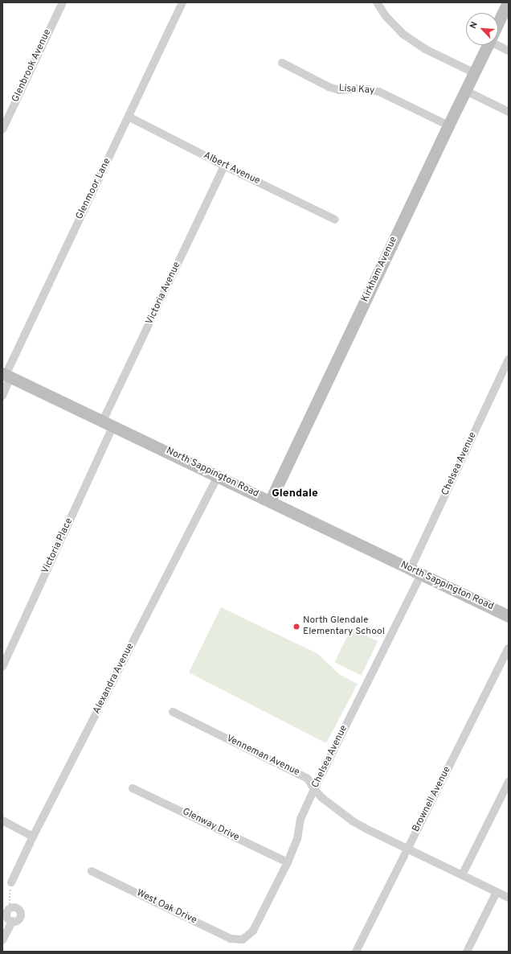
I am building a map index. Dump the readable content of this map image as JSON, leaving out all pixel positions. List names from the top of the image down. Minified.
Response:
{"streets":{"street":["Glenbrook Avenue","Lisa Kay","Albert Avenue","Glenmoor Lane","Kirkham Avenue","Victoria Avenue","Chelsea Avenue","North Sappington Road","Victoria Place","Alexandra Avenue","Venneman Avenue","Brownell Avenue","Glenway Drive","West Oak Drive"]},"crossings":[["Lisa Kay","Kirkham Avenue"],["Albert Avenue","Glenmoor Lane"],["Albert Avenue","Victoria Avenue"],["Glenmoor Lane","North Sappington Road"],["Kirkham Avenue","North Sappington Road"],["Victoria Avenue","North Sappington Road"],["Victoria Avenue","Victoria Place"],["Chelsea Avenue","North Sappington Road"],["Chelsea Avenue","Venneman Avenue"],["Chelsea Avenue","Glenway Drive"],["Chelsea Avenue","West Oak Drive"],["North Sappington Road","Victoria Place"],["North Sappington Road","Alexandra Avenue"],["Venneman Avenue","Brownell Avenue"]],"districts":["Glendale"],"places":["North Glendale Elementary School"],"north":"top left"}
